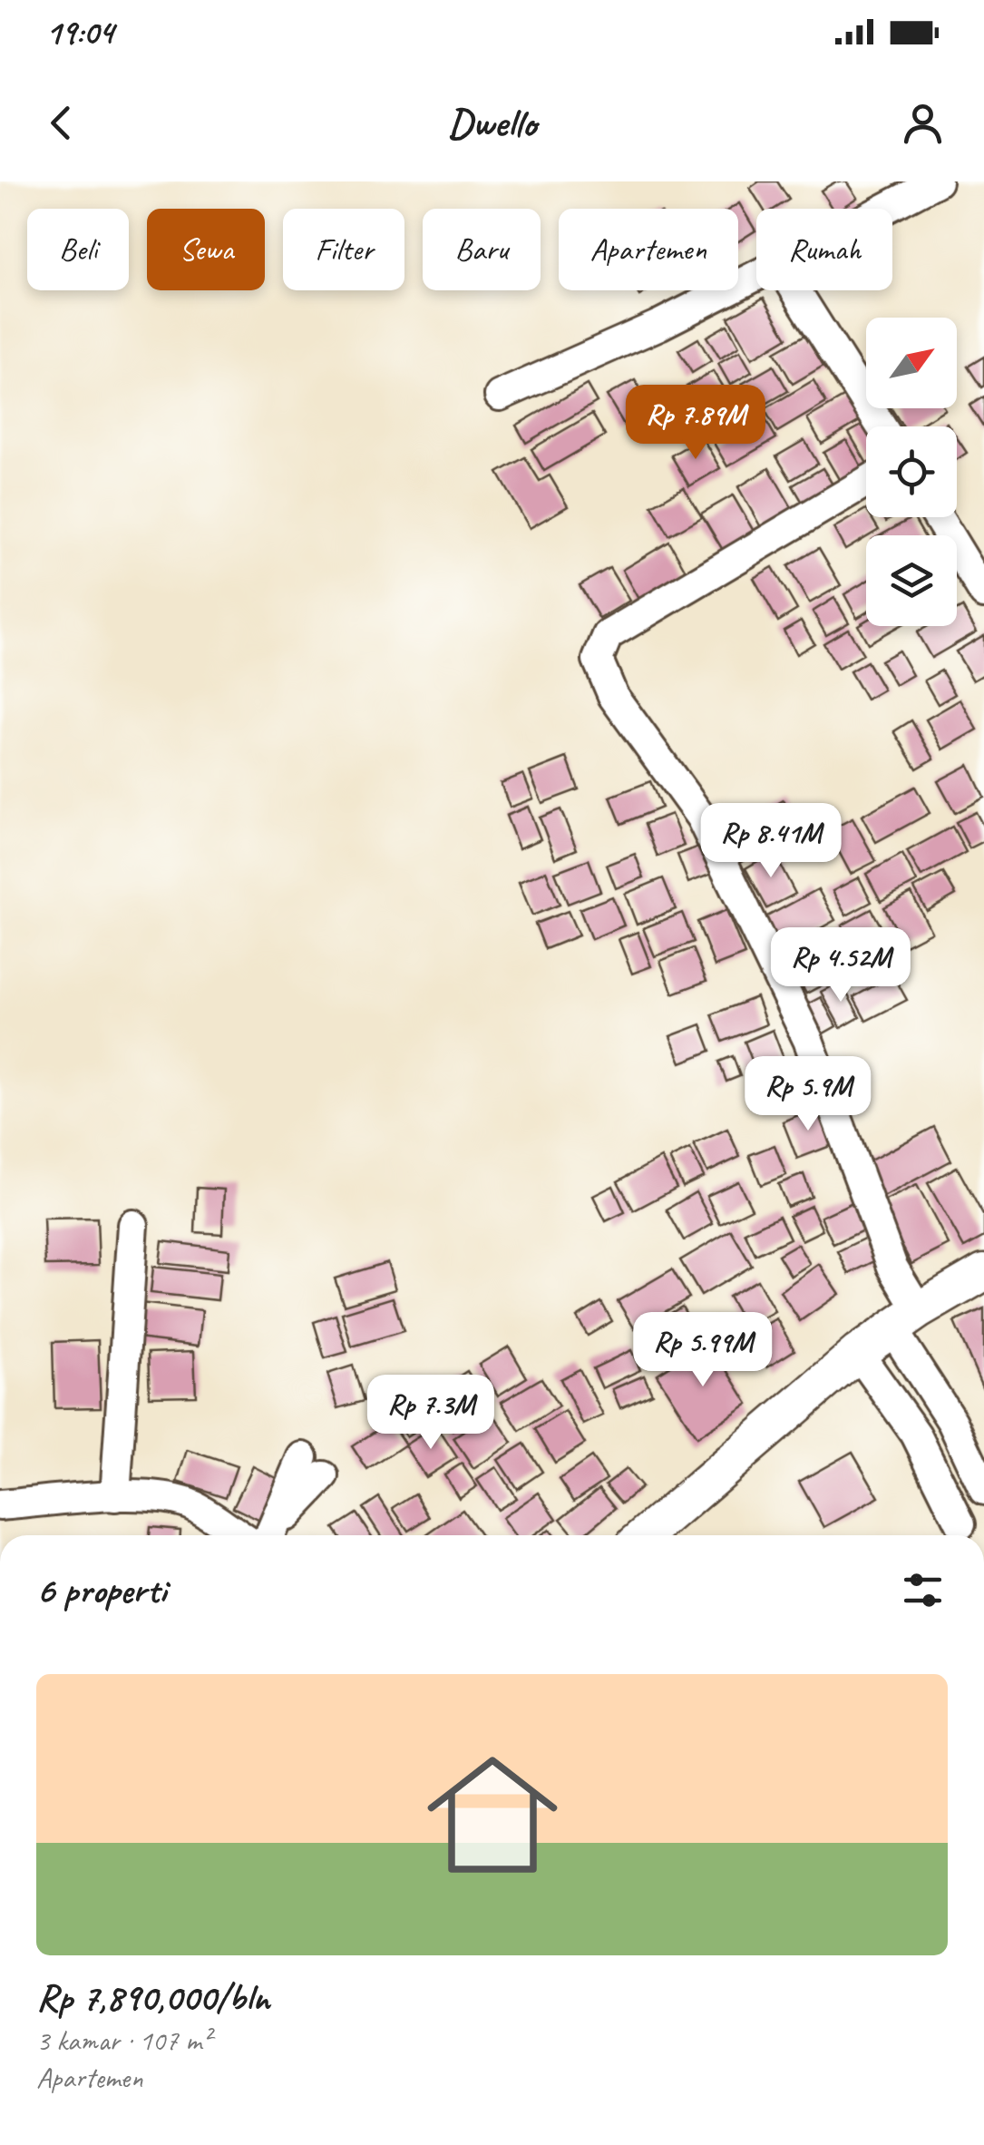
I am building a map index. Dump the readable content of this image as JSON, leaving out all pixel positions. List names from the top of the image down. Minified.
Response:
{"north":"top right","page":{"status":"19:04","header":"Dwello","chip":["Beli","Sewa","Filter","Baru","Apartemen","Rumah"],"price":["Rp 7.89M","Rp 8.41M","Rp 4.52M","Rp 5.9M","Rp 5.99M","Rp 7.3M"],"heading":"6 properti","list":[{"name":"Rp 7,890,000/bln","note":"3 kamar · 107 m² · Apartemen"}]}}
